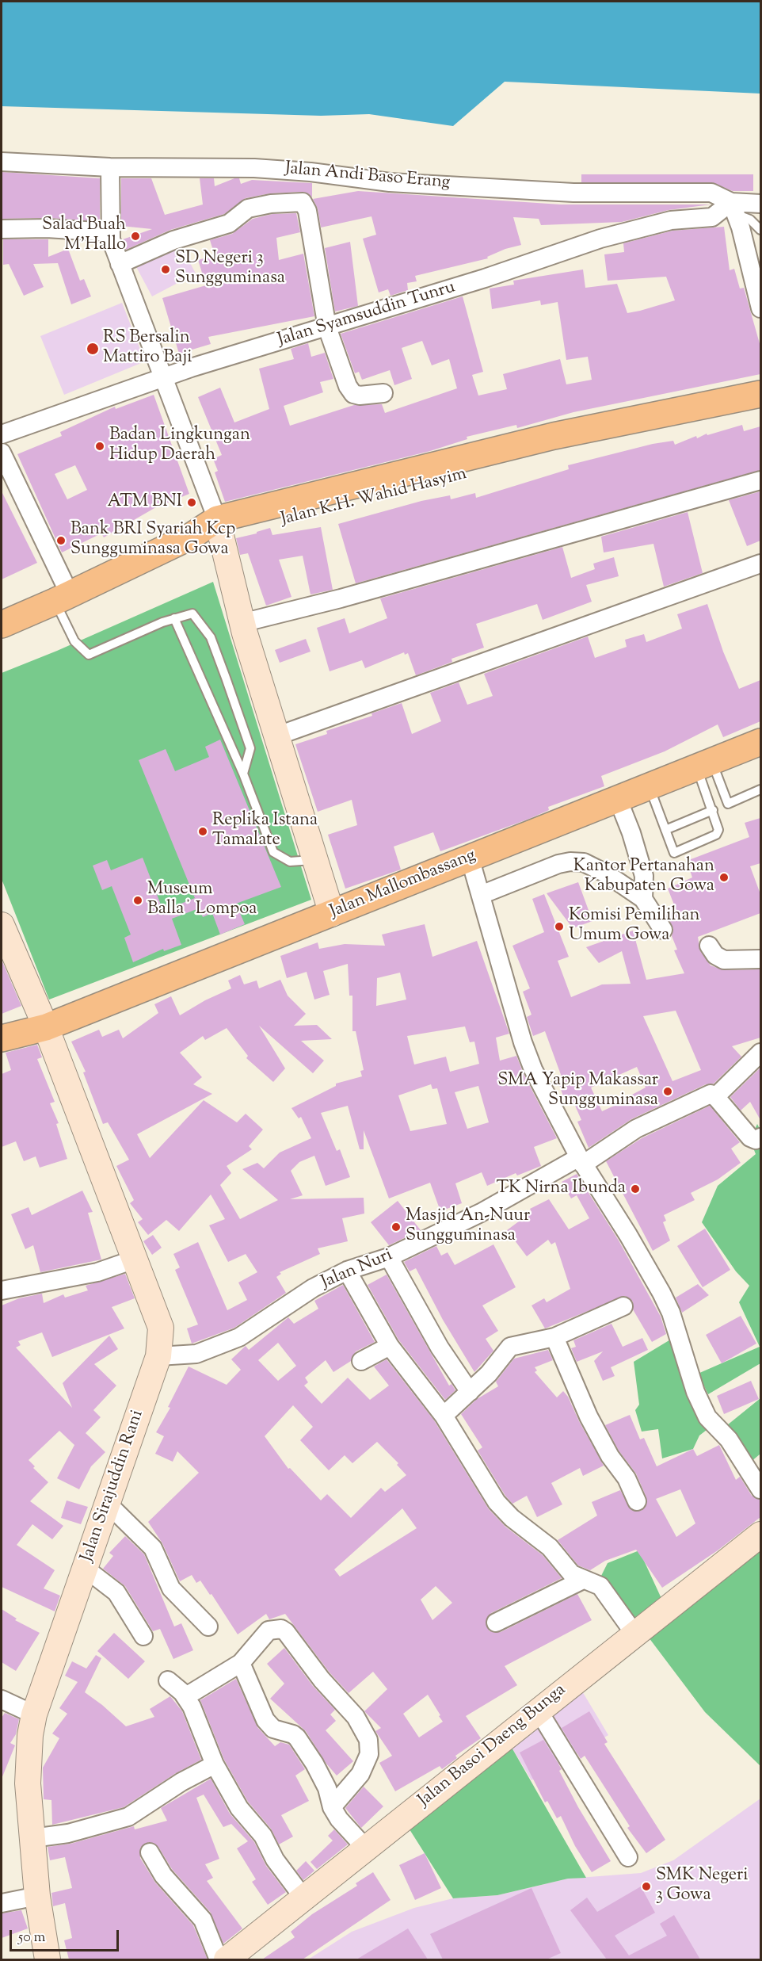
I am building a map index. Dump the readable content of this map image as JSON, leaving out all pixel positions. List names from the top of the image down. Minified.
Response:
{"streets":{"highway":["Jalan K.H. Wahid Hasyim","Jalan Mallombassang"],"street":["Jalan Andi Baso Erang","Jalan Syamsuddin Tunru","Jalan Nuri","Jalan Sirajuddin Rani","Jalan Basoi Daeng Bunga"]},"crossings":[["Jalan Andi Baso Erang","Jalan Syamsuddin Tunru"],["Jalan Mallombassang","Jalan Sirajuddin Rani"],["Jalan Nuri","Jalan Sirajuddin Rani"]],"places":["Salad Buah M'Hallo","SD Negeri 3 Sungguminasa","RS Bersalin Mattiro Baji","Badan Lingkungan Hidup Daerah","ATM BNI","Bank BRI Syariah Kcp Sungguminasa Gowa","Replika Istana Tamalate","Kantor Pertanahan Kabupaten Gowa","Museum Ballaʼ Lompoa","Komisi Pemilihan Umum Gowa","SMA Yapip Makassar Sungguminasa","TK Nirna Ibunda","Masjid An-Nuur Sungguminasa","SMK Negeri 3 Gowa"],"scale_bar":"50 m"}
